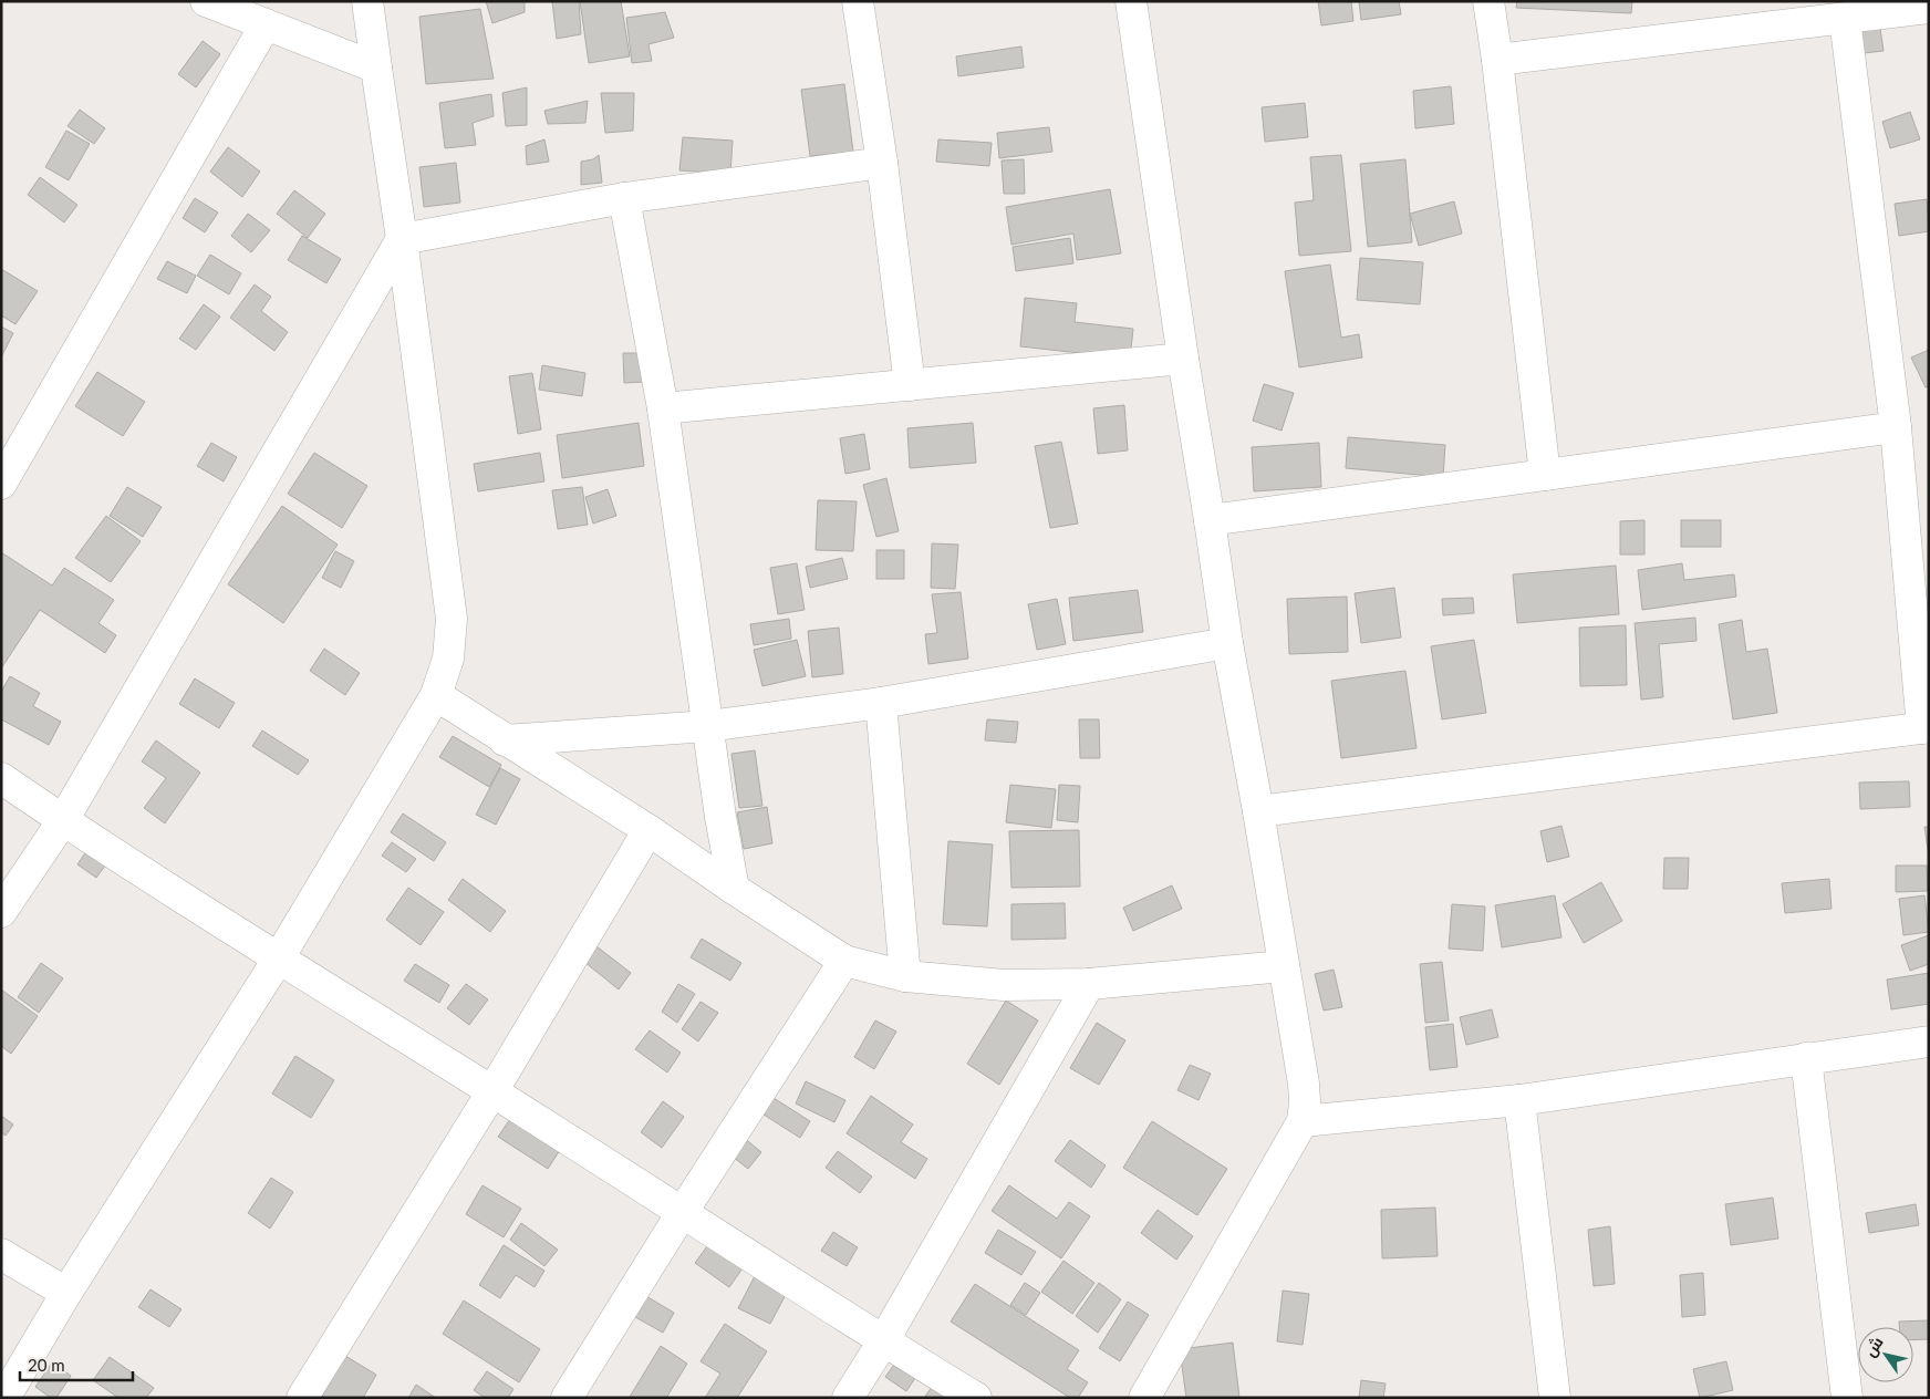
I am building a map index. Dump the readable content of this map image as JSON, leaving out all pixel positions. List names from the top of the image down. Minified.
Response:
{"scale_bar":"20 m","north":"top left"}
